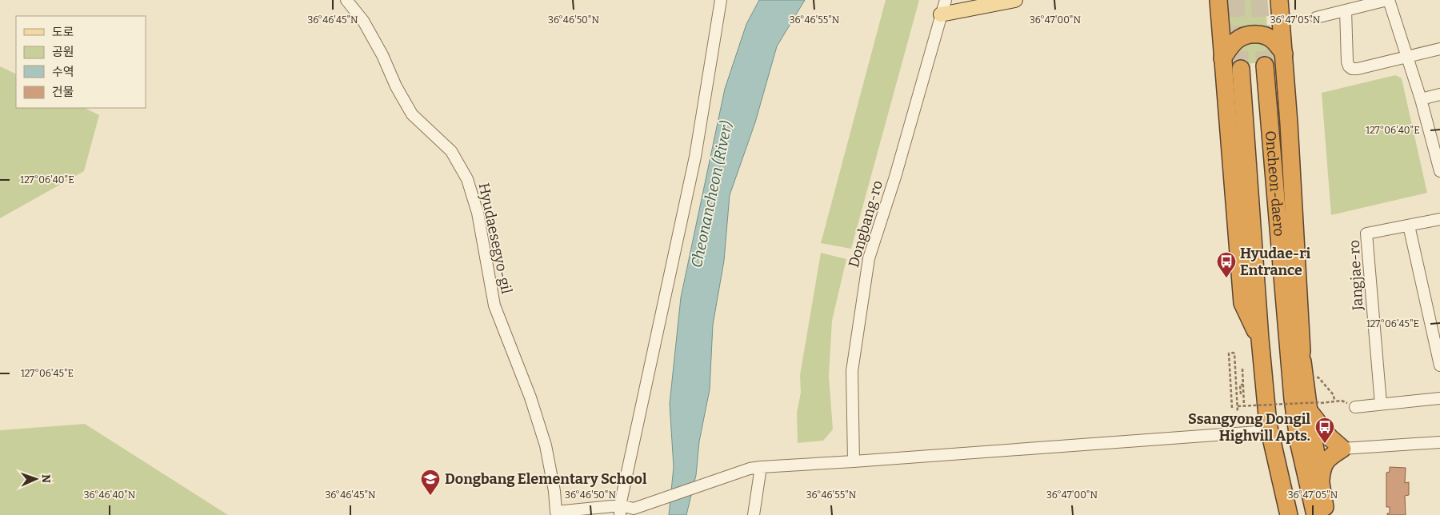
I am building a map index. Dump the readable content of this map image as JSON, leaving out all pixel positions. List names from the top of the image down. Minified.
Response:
{"streets":{"highway":["Oncheon-daero"],"street":["Dongbang-ro","Hyudaesegyo-gil","Jangjae-ro"]},"water":["Cheonancheon (River)"],"places":{"bus stop":["Hyudae-ri Entrance","Ssangyong Dongil Highvill Apts."],"school or university":["Dongbang Elementary School"]},"legend":["도로","공원","수역","건물"],"north":"right","coordinates":["36°46'45\"N","36°46'50\"N","36°46'55\"N","36°47'00\"N","36°47'05\"N","127°06'40\"E","127°06'45\"E","36°46'40\"N"]}
